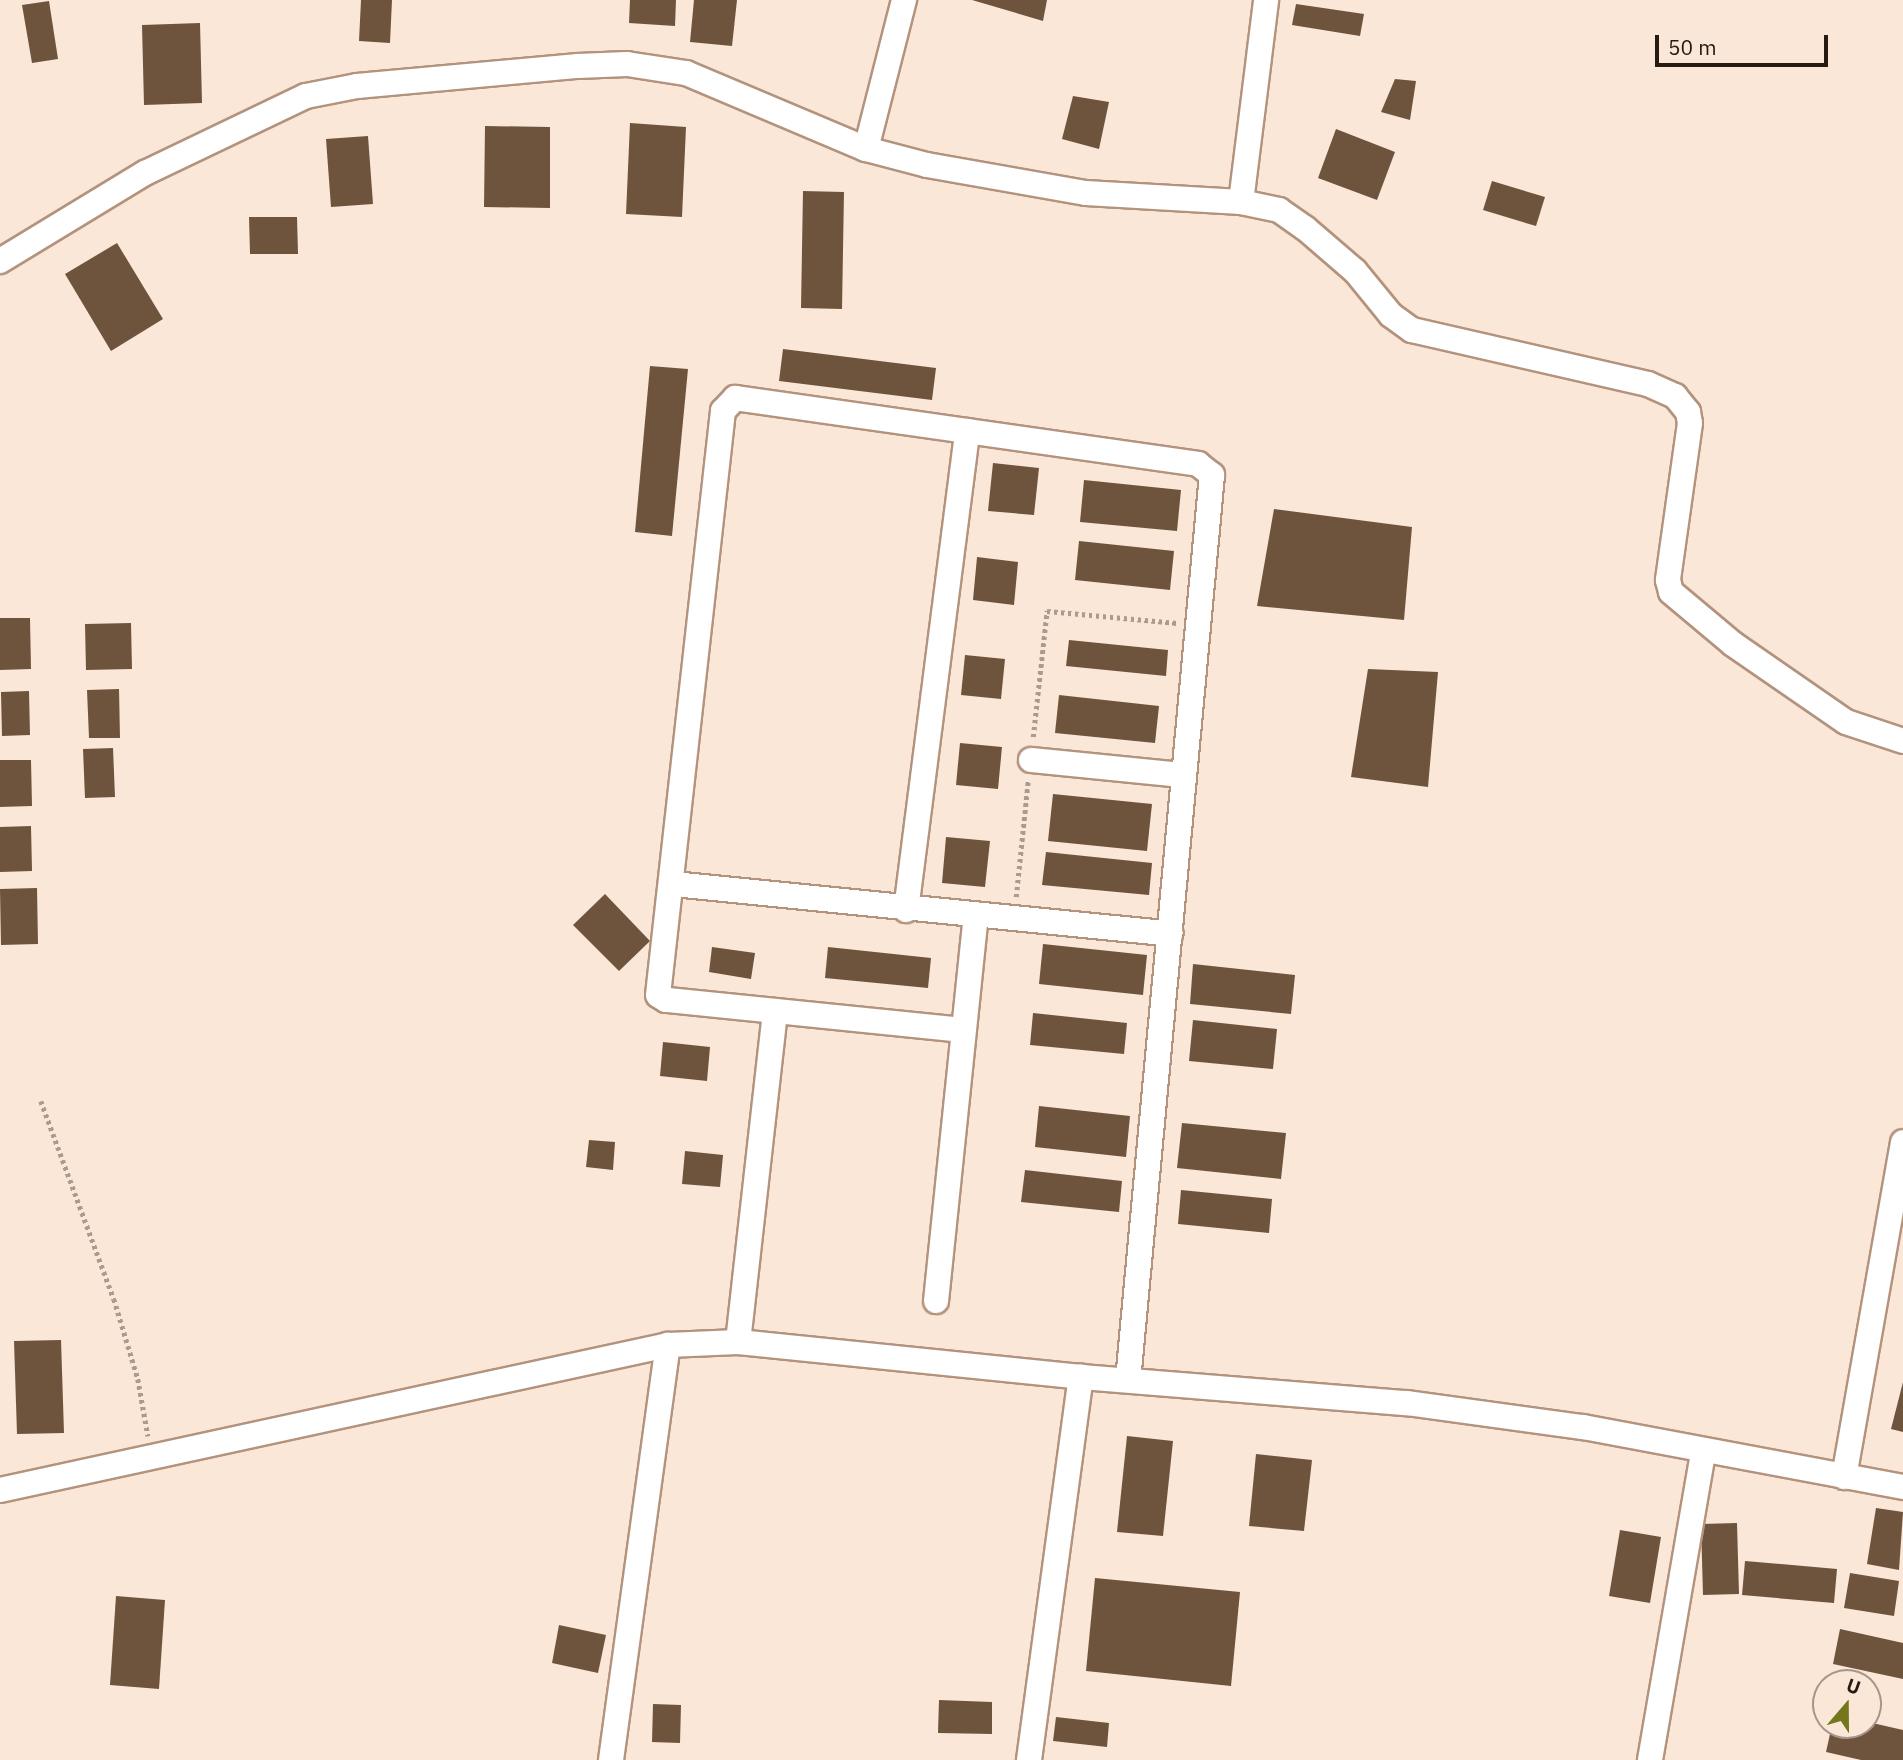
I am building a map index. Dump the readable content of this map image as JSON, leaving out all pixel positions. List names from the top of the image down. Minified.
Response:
{"scale_bar":"50 m","north":"top"}
